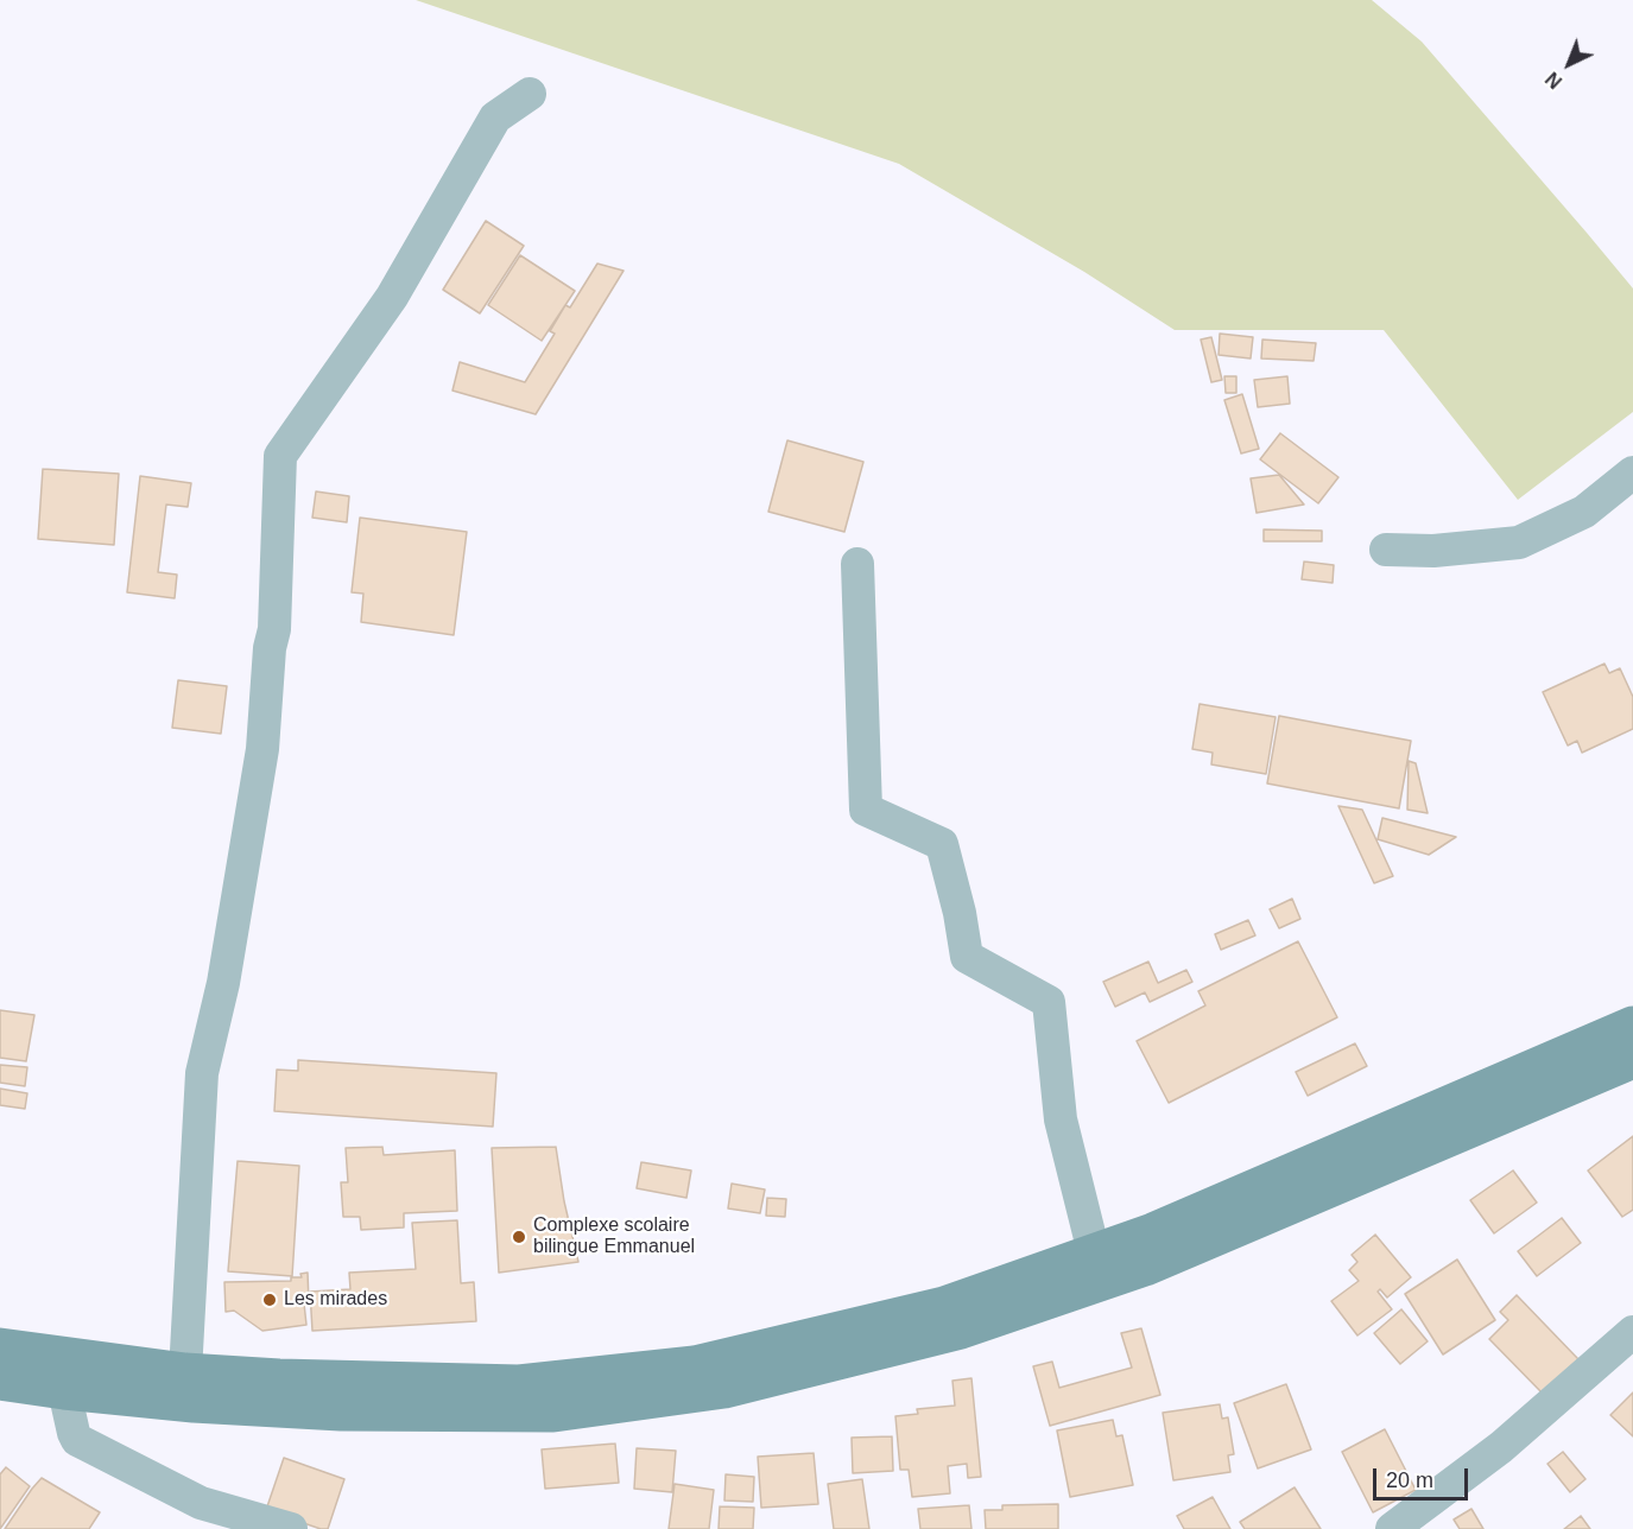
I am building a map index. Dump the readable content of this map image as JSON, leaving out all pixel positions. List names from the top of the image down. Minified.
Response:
{"places":["Complexe scolaire bilingue Emmanuel","Les mirades"],"scale_bar":"20 m","north":"bottom left"}
